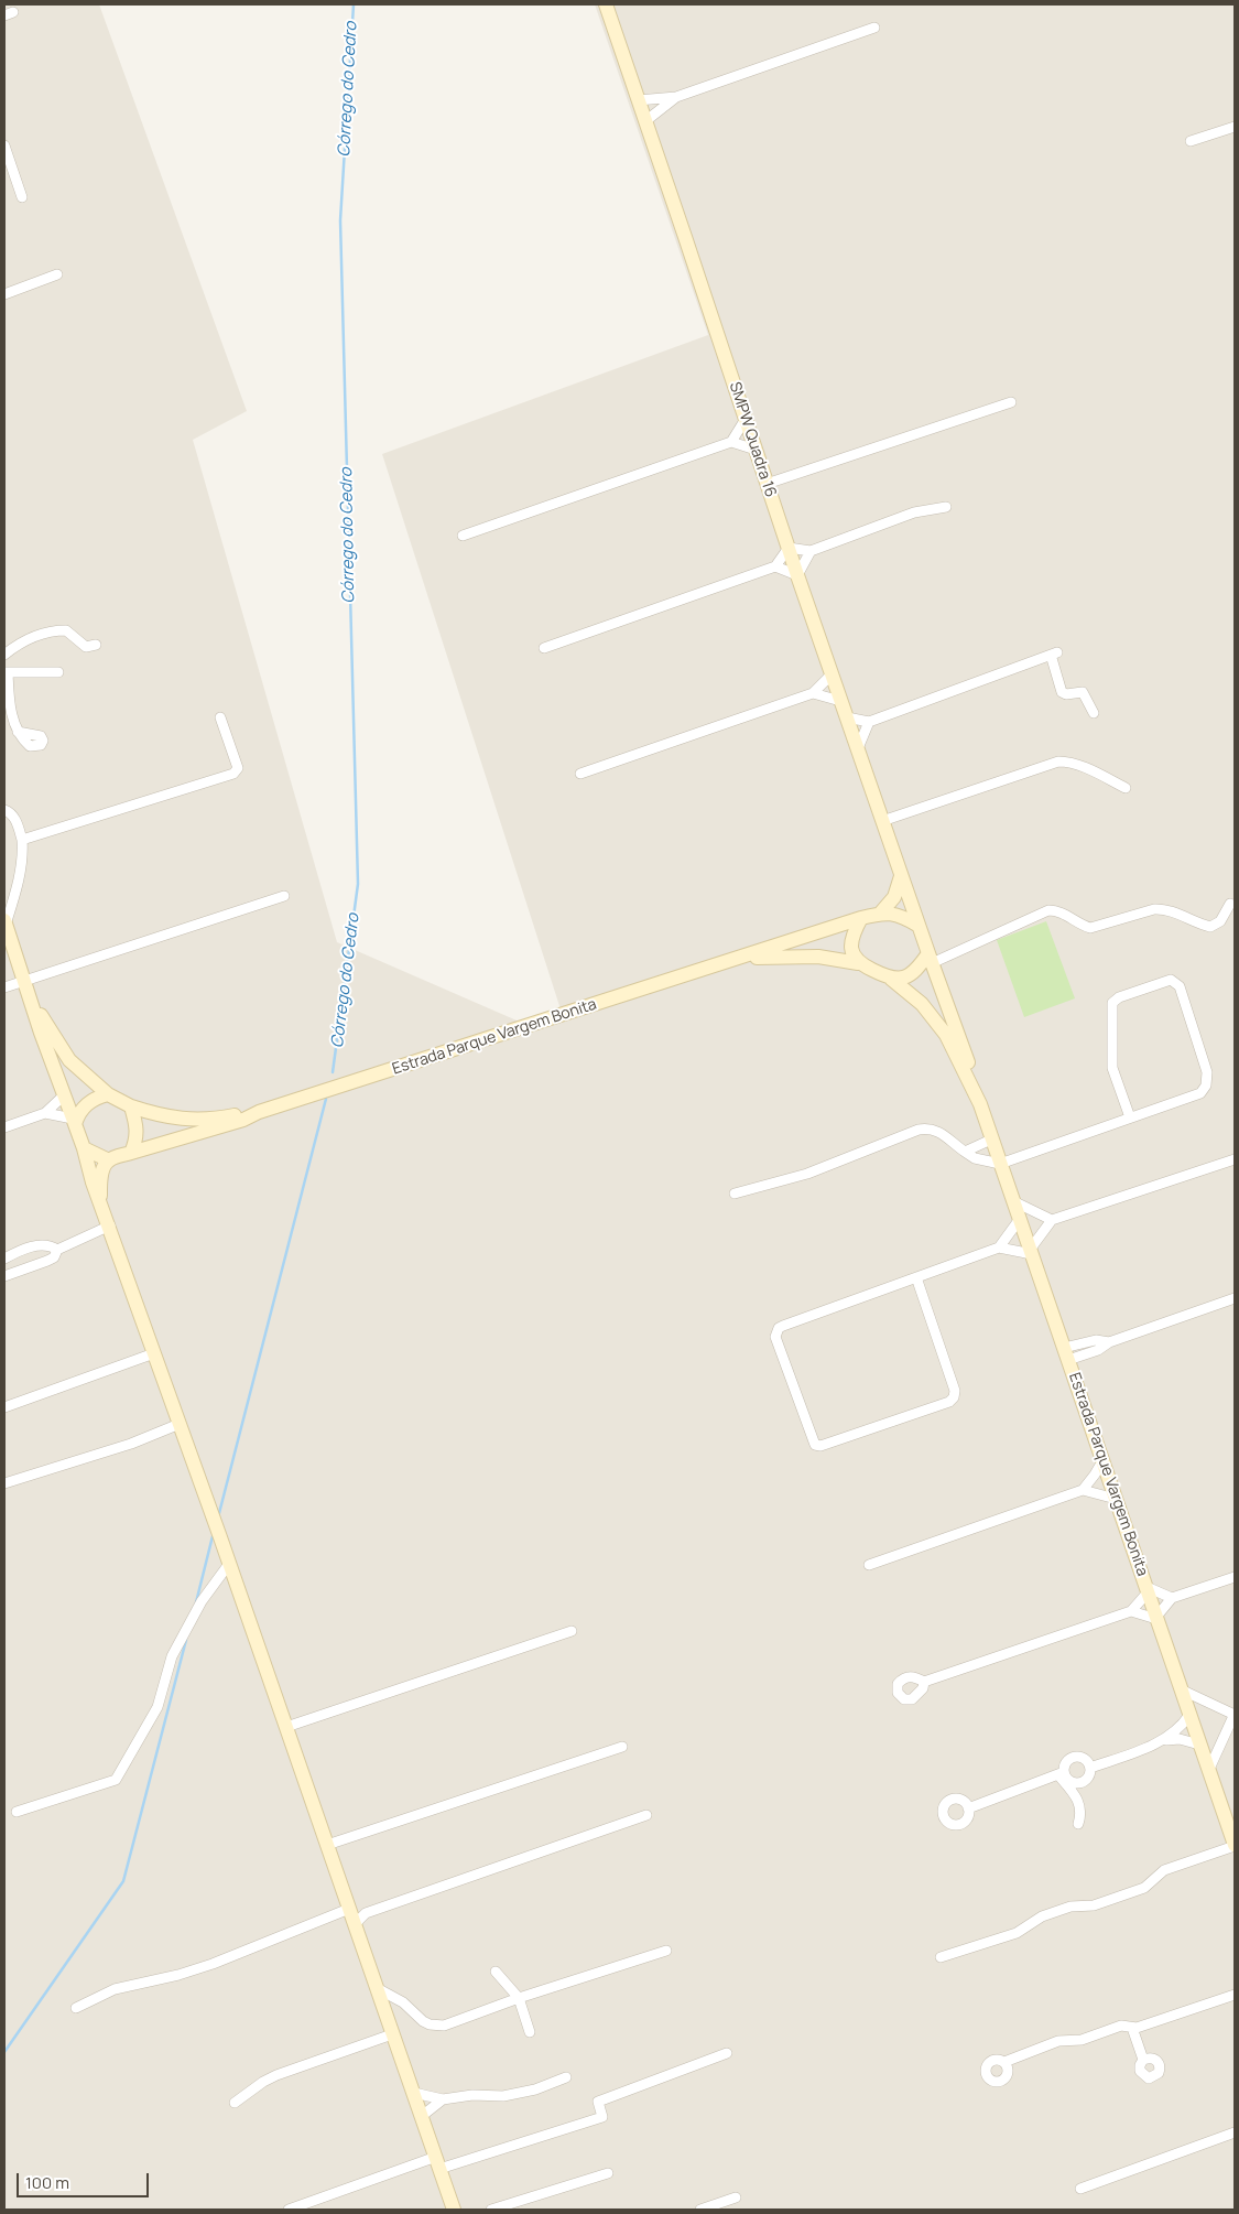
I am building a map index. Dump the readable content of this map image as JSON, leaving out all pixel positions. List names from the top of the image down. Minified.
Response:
{"streets":{"main road":["SMPW Quadra 16","Estrada Parque Vargem Bonita"]},"crossings":[["SMPW Quadra 16","Estrada Parque Vargem Bonita"]],"water":["Córrego do Cedro"],"scale_bar":"100 m"}
